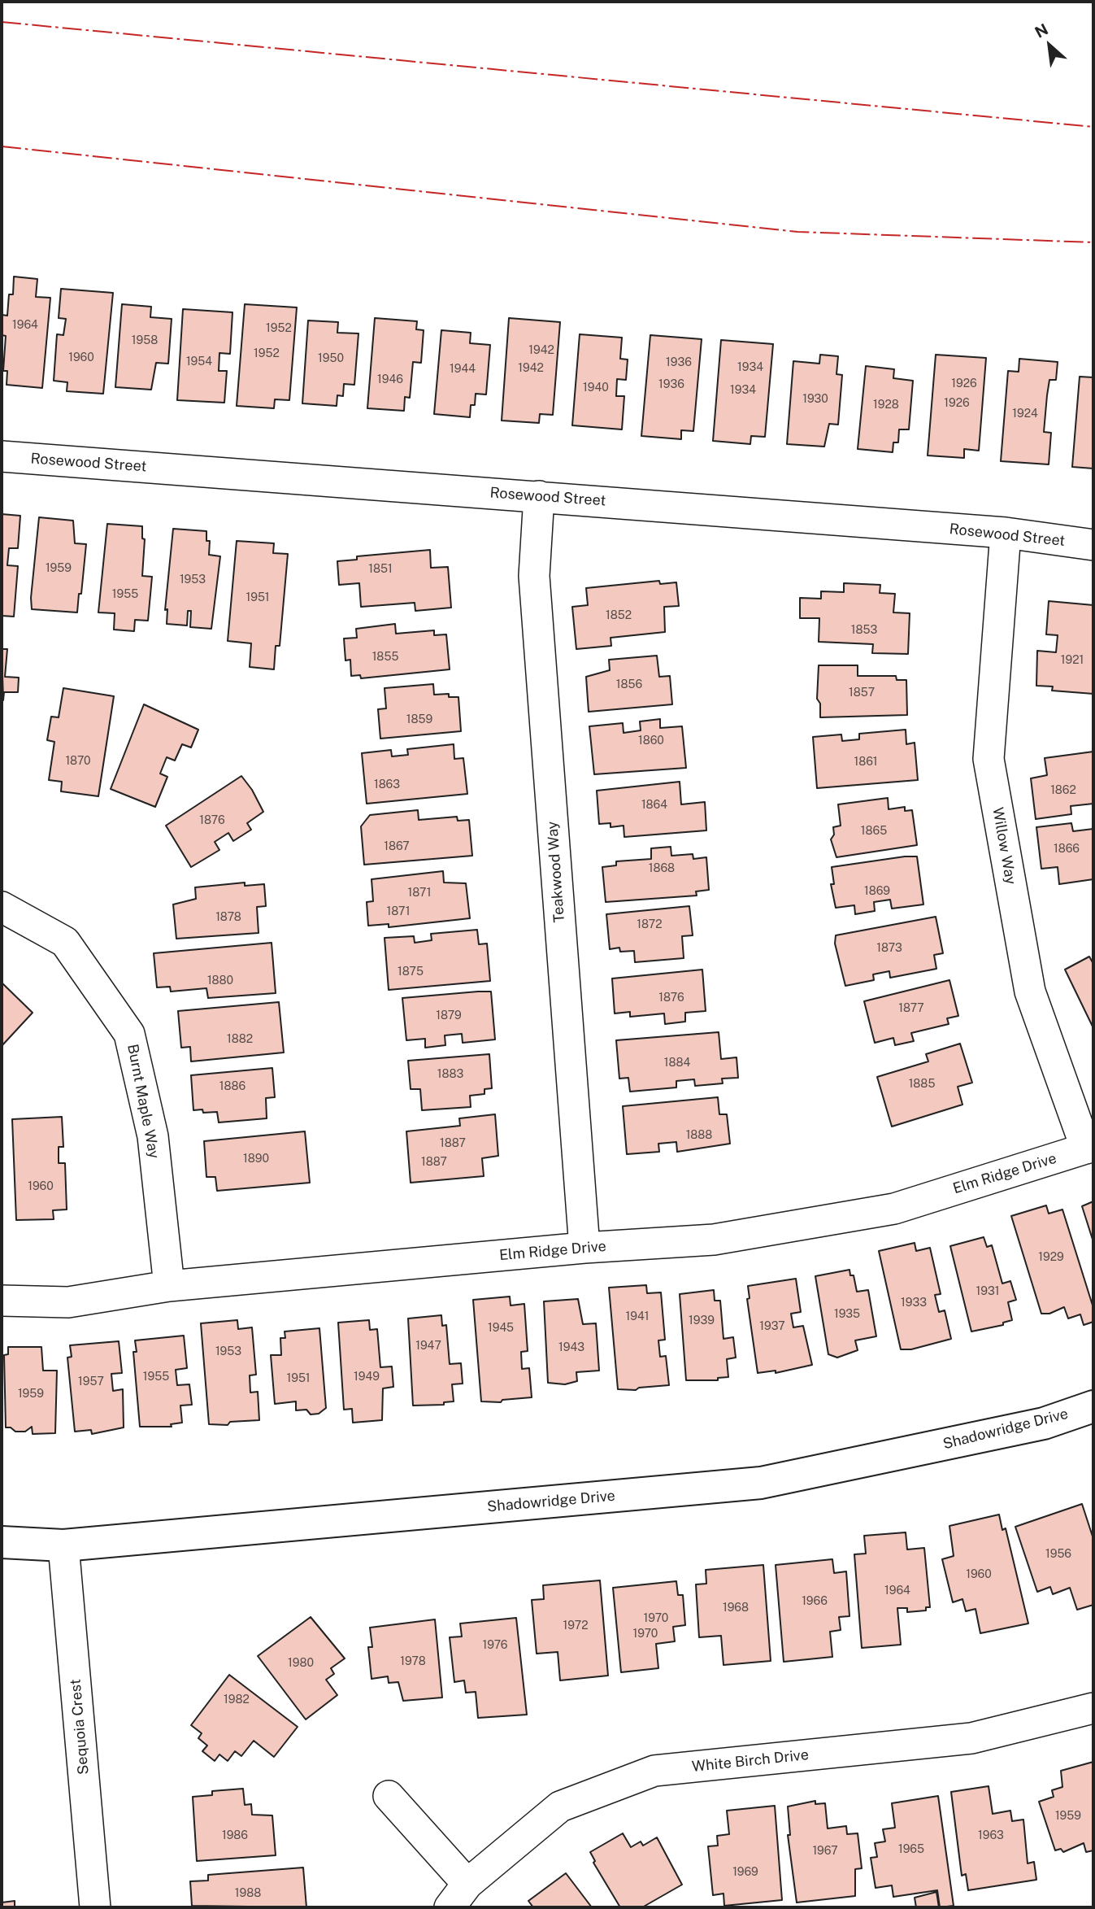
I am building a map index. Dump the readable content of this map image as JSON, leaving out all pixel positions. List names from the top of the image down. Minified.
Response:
{"streets":{"street":["Rosewood Street","Willow Way","Teakwood Way","Burnt Maple Way","Elm Ridge Drive","Shadowridge Drive","Sequoia Crest","White Birch Drive"]},"crossings":[["Rosewood Street","Willow Way"],["Rosewood Street","Teakwood Way"],["Willow Way","Elm Ridge Drive"],["Teakwood Way","Elm Ridge Drive"],["Burnt Maple Way","Elm Ridge Drive"],["Shadowridge Drive","Sequoia Crest"]],"house_numbers":["1964","1952","1958","1942","1952","1960","1950","1954","1936","1934","1942","1944","1946","1926","1936","1940","1934","1930","1926","1928","1924","1959","1851","1953","1955","1951","1852","1853","1855","1921","1856","1857","1859","1860","1870","1861","1863","1862","1864","1876","1865","1867","1866","1868","1869","1871","1871","1878","1872","1873","1875","1880","1876","1877","1879","1882","1884","1883","1885","1886","1888","1887","1890","1887","1960","1929","1931","1933","1935","1941","1939","1937","1945","1947","1943","1953","1955","1949","1951","1957","1959","1956","1960","1964","1966","1968","1970","1972","1970","1976","1978","1980","1982","1959","1986","1963","1965","1967","1969","1988"],"north":"top left"}
